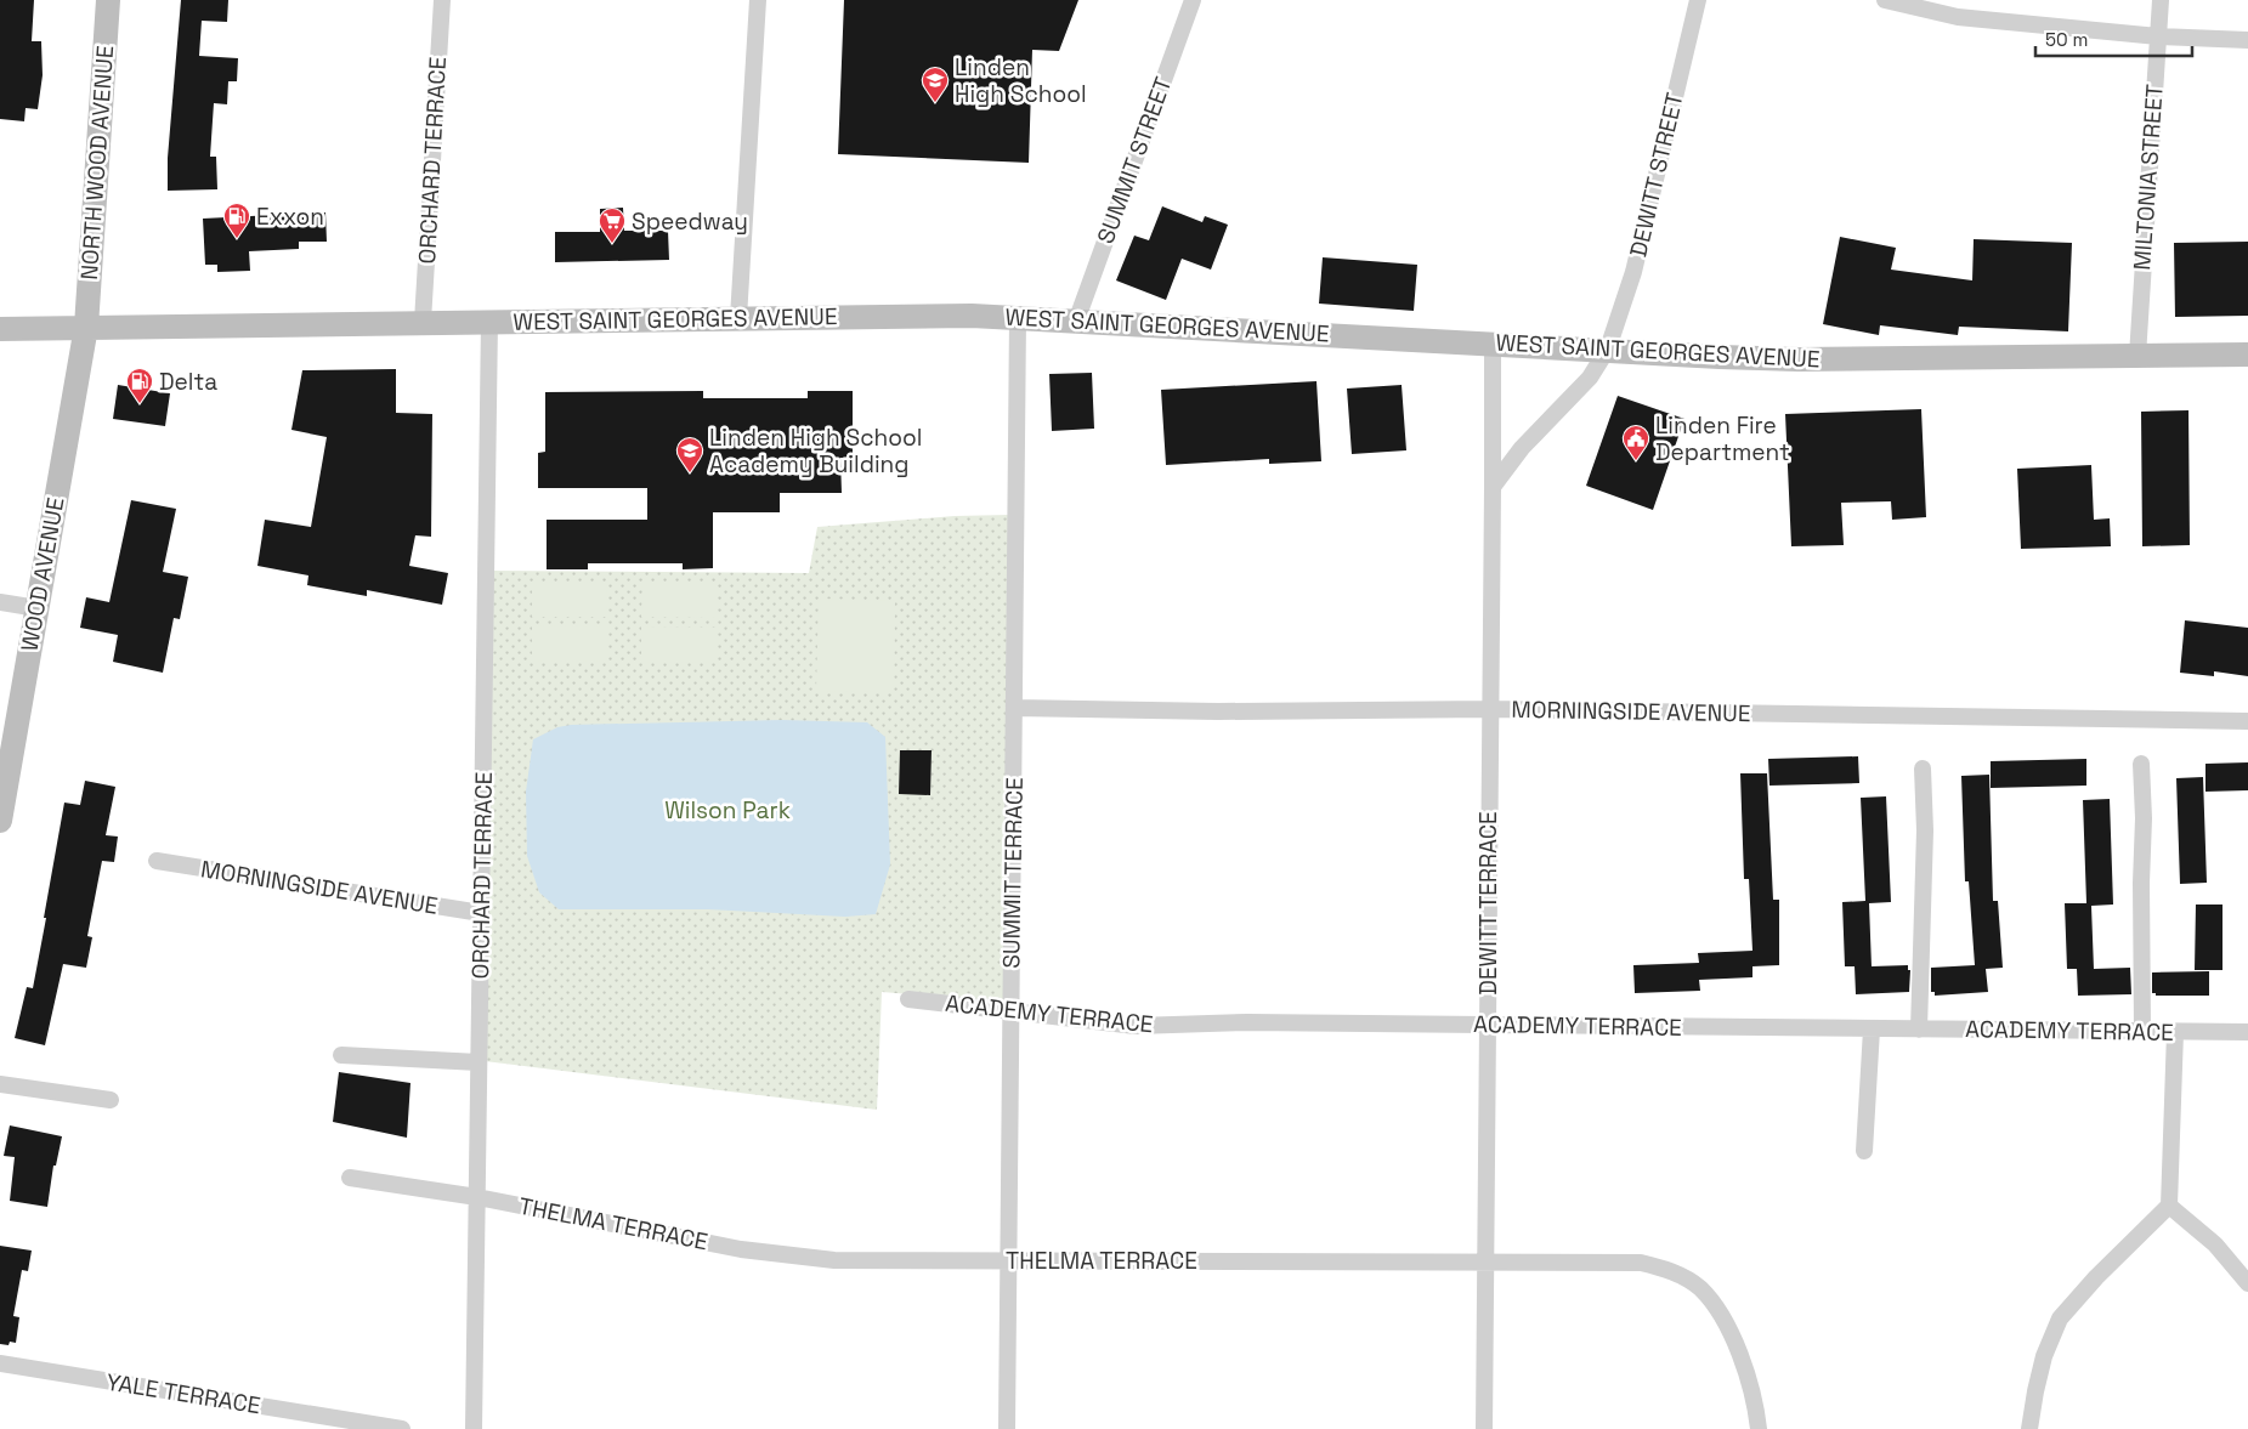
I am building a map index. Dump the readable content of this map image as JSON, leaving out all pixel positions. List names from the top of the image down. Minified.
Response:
{"streets":{"main road":["NORTH WOOD AVENUE","WEST SAINT GEORGES AVENUE","WOOD AVENUE"],"street":["ORCHARD TERRACE","SUMMIT STREET","DEWITT STREET","MILTONIA STREET","MORNINGSIDE AVENUE","SUMMIT TERRACE","DEWITT TERRACE","ACADEMY TERRACE","THELMA TERRACE","YALE TERRACE"]},"crossings":[["ORCHARD TERRACE","WEST SAINT GEORGES AVENUE"],["ORCHARD TERRACE","MORNINGSIDE AVENUE"],["ORCHARD TERRACE","THELMA TERRACE"],["SUMMIT STREET","WEST SAINT GEORGES AVENUE"],["NORTH WOOD AVENUE","WEST SAINT GEORGES AVENUE"],["NORTH WOOD AVENUE","WOOD AVENUE"],["DEWITT STREET","WEST SAINT GEORGES AVENUE"],["MILTONIA STREET","WEST SAINT GEORGES AVENUE"],["WEST SAINT GEORGES AVENUE","WOOD AVENUE"],["WEST SAINT GEORGES AVENUE","SUMMIT TERRACE"],["WEST SAINT GEORGES AVENUE","DEWITT TERRACE"],["MORNINGSIDE AVENUE","SUMMIT TERRACE"],["MORNINGSIDE AVENUE","DEWITT TERRACE"],["SUMMIT TERRACE","ACADEMY TERRACE"],["SUMMIT TERRACE","THELMA TERRACE"],["DEWITT TERRACE","ACADEMY TERRACE"],["DEWITT TERRACE","THELMA TERRACE"]],"parks":["Wilson Park"],"places":{"school or university":["Linden High School","Linden High School Academy Building"],"fuel station":["Exxon","Delta"],"supermarket":["Speedway"],"public building":["Linden Fire Department"]},"scale_bar":"50 m"}
